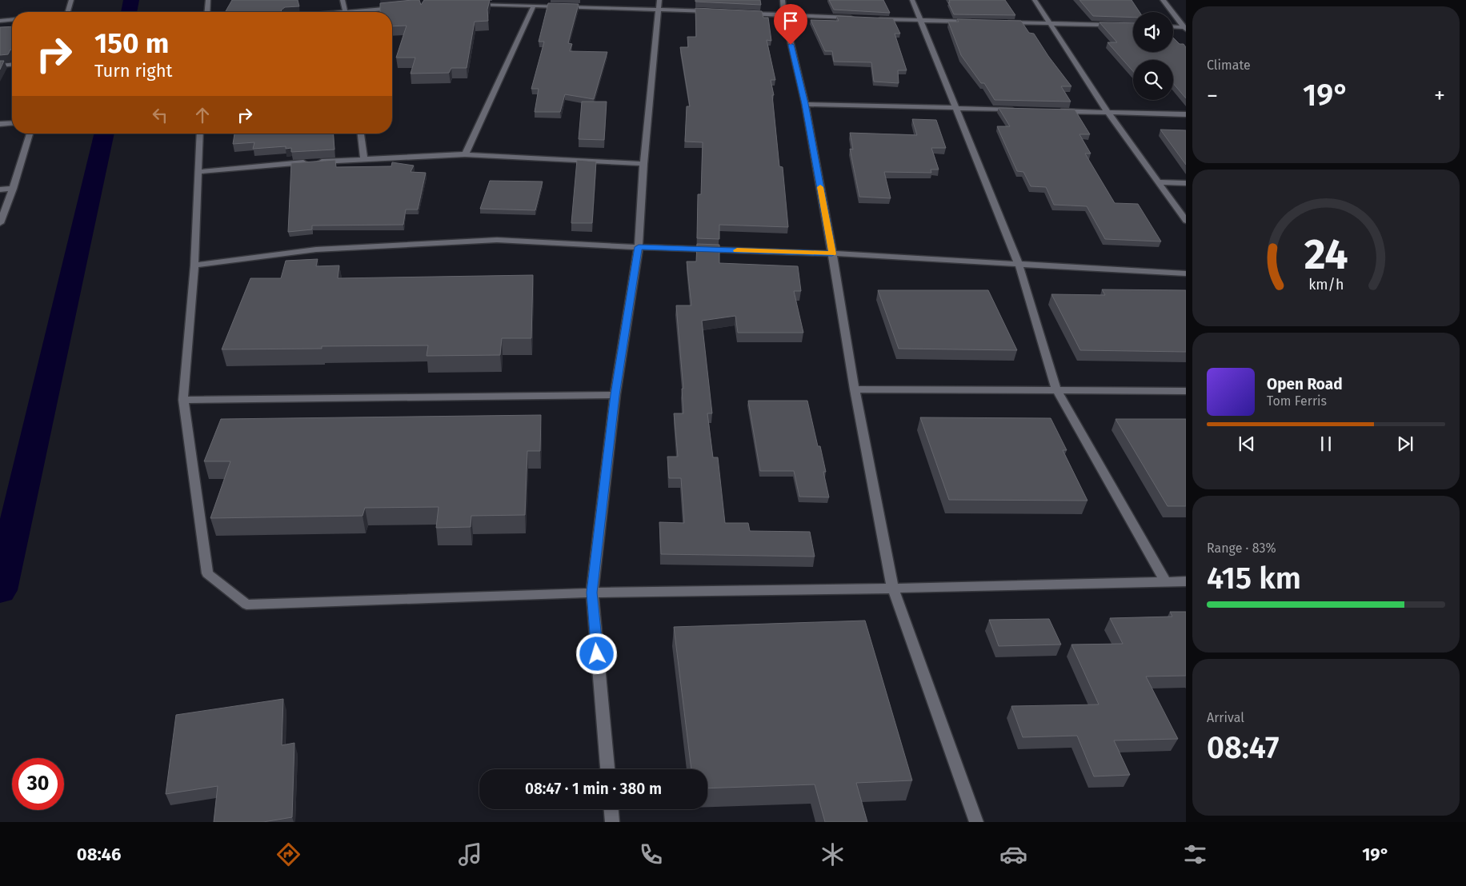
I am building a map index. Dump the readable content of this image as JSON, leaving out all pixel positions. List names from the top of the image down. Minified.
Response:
{"page":{"tile":["Climate",["Range · 83%","415 km"],["Arrival","08:47"]],"turn":["150 m","Turn right"],"heat":["−","19°","+"],"song":["Open Road","Tom Ferris"],"limit":"30","trip":"08:47 · 1 min · 380 m","tabs":["08:46","19°"],"gauge":["24","km/h"]}}
